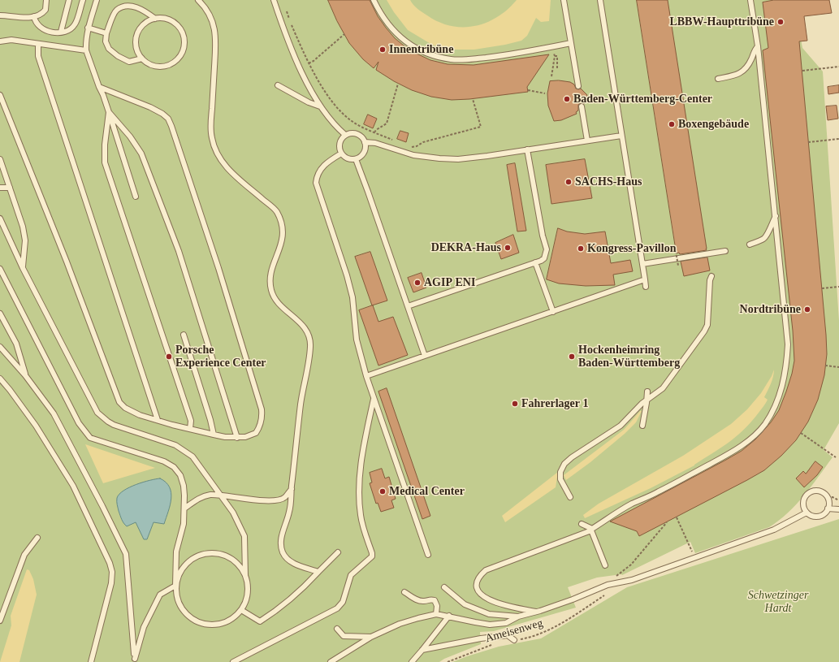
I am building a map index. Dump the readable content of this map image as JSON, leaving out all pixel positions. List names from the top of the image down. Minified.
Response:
{"streets":{"path":["Ameisenweg"]},"parks":["Schwetzinger Hardt"],"places":["LBBW-Haupttribüne","Innentribüne","Baden-Württemberg-Center","Boxengebäude","SACHS-Haus","DEKRA-Haus","Kongress-Pavillon","AGIP ENI","Nordtribüne","Porsche Experience Center","Hockenheimring Baden-Württemberg","Fahrerlager 1","Medical Center"]}
